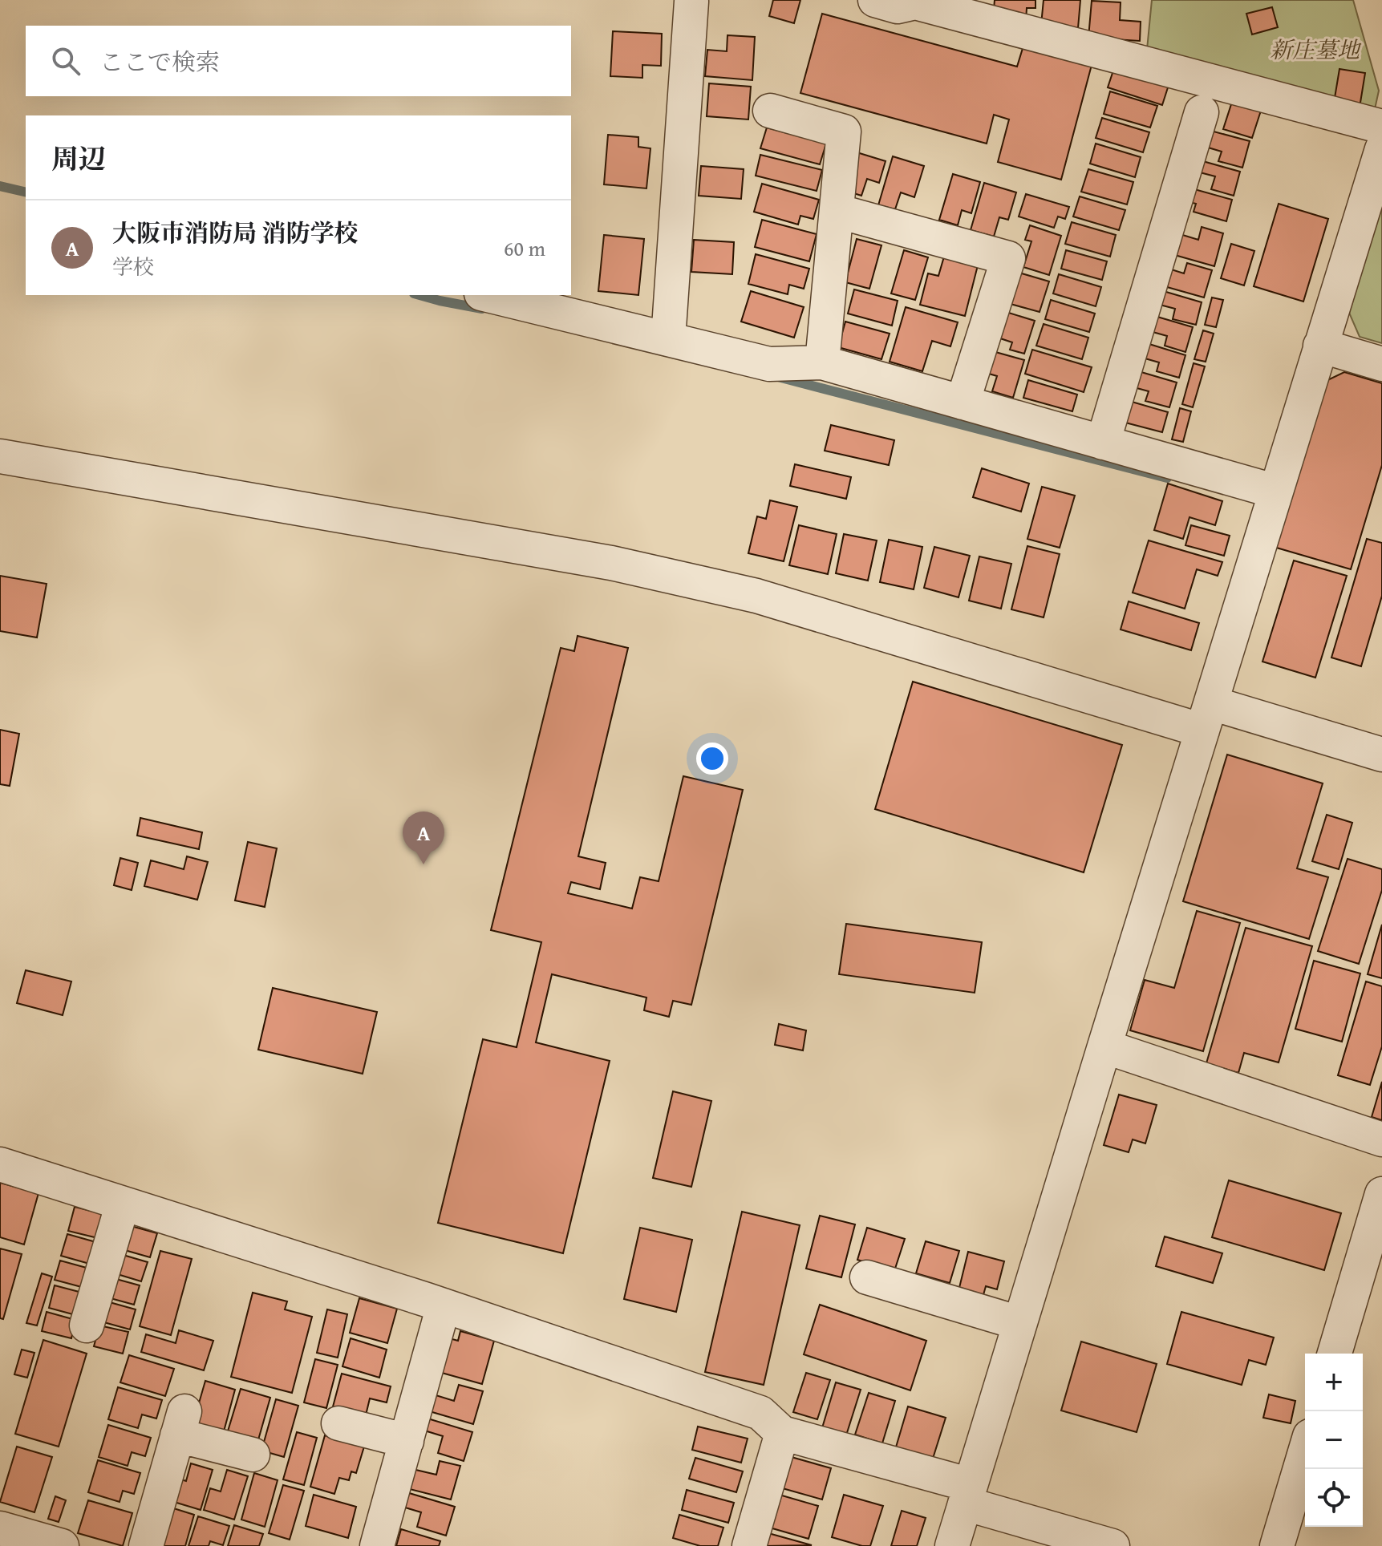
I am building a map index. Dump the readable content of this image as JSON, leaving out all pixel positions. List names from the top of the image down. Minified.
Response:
{"parks":["新庄墓地"],"page":{"search":"ここで検索","heading":"周辺","list":[{"mark":"A","name":"大阪市消防局 消防学校","note":"学校","value":"60 m"}],"pins":"A","map_buttons":["+","−"]}}
